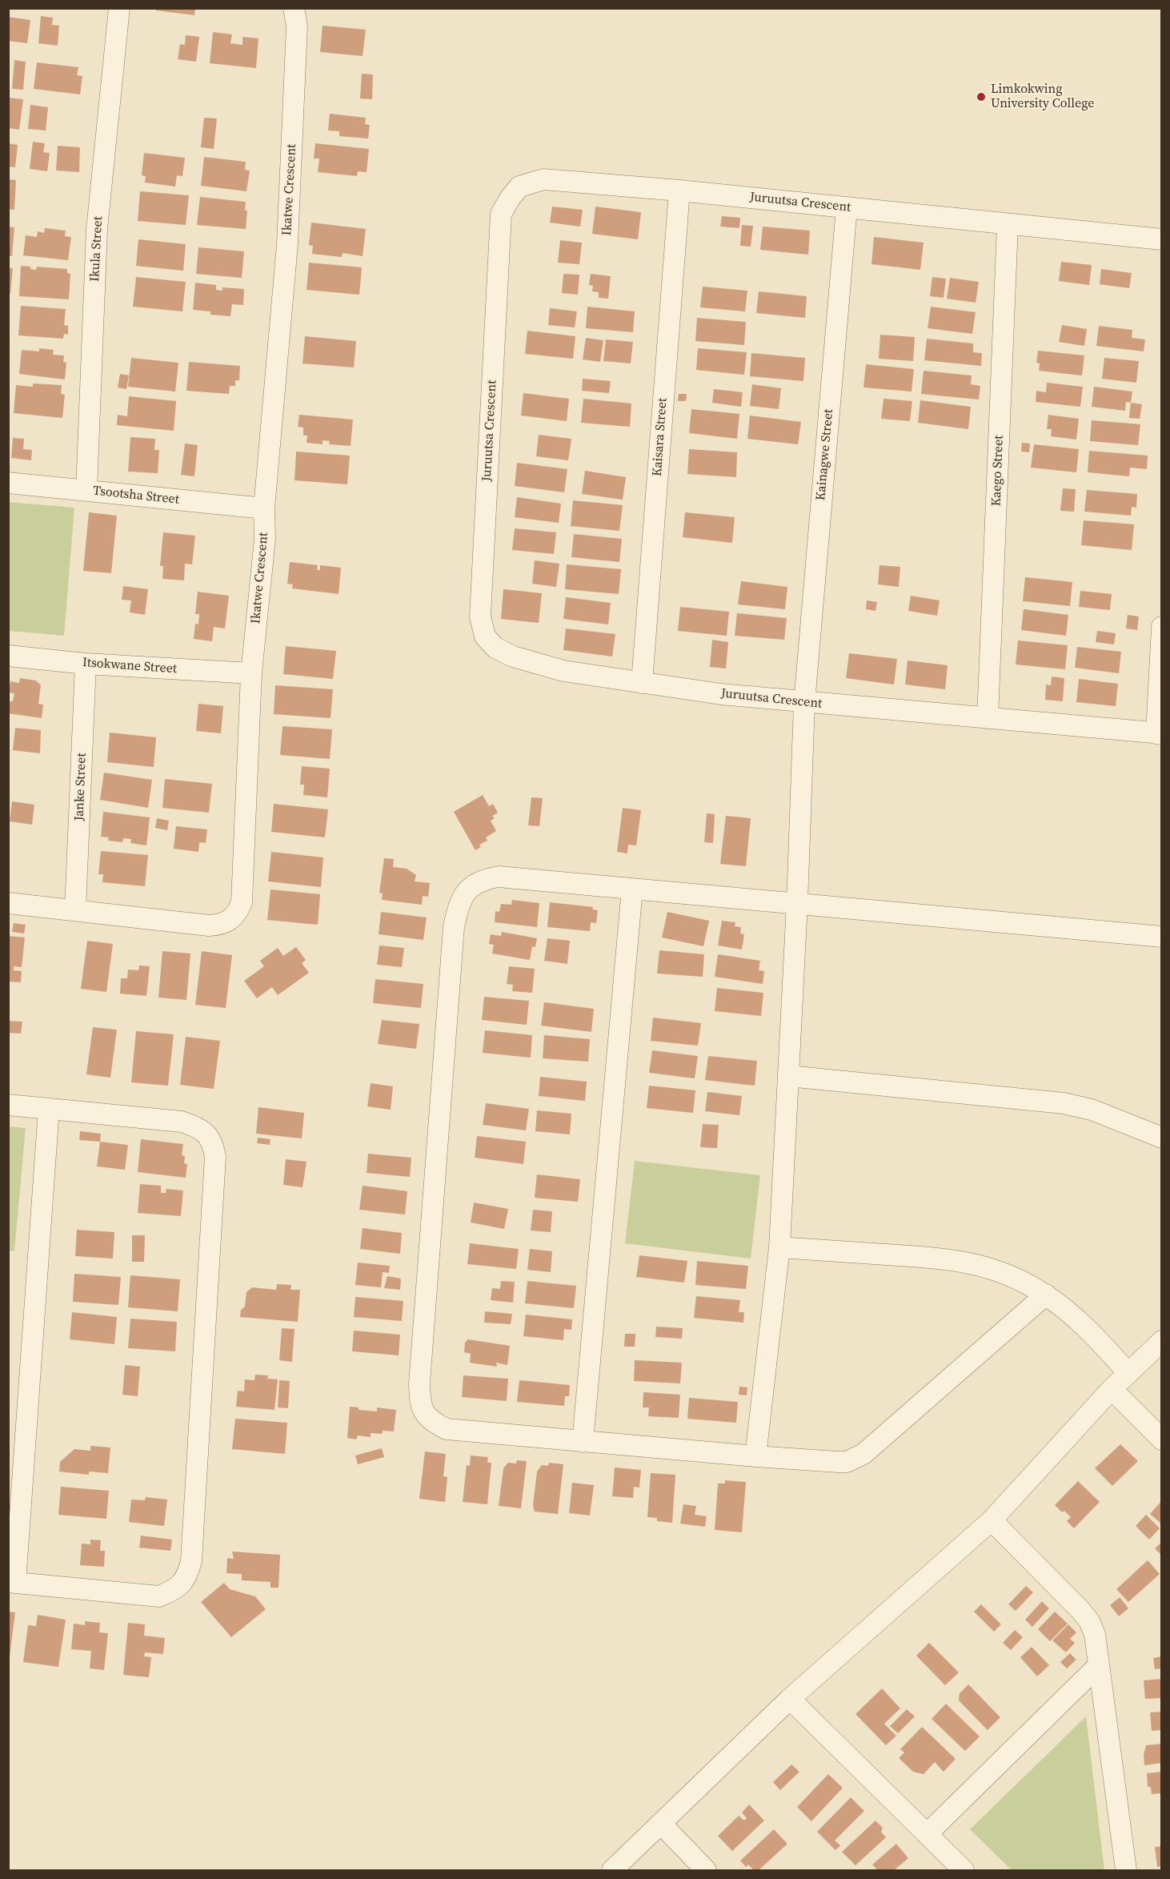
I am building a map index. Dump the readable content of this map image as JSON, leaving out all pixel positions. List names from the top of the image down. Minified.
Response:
{"streets":{"street":["Ikatwe Crescent","Juruutsa Crescent","Ikula Street","Kaisara Street","Kainagwe Street","Kaego Street","Tsootsha Street","Itsokwane Street","Janke Street"]},"crossings":[["Ikatwe Crescent","Tsootsha Street"],["Ikatwe Crescent","Itsokwane Street"],["Ikatwe Crescent","Janke Street"],["Juruutsa Crescent","Kaisara Street"],["Juruutsa Crescent","Kainagwe Street"],["Juruutsa Crescent","Kaego Street"],["Ikula Street","Tsootsha Street"],["Itsokwane Street","Janke Street"]],"places":["Limkokwing University College"]}
